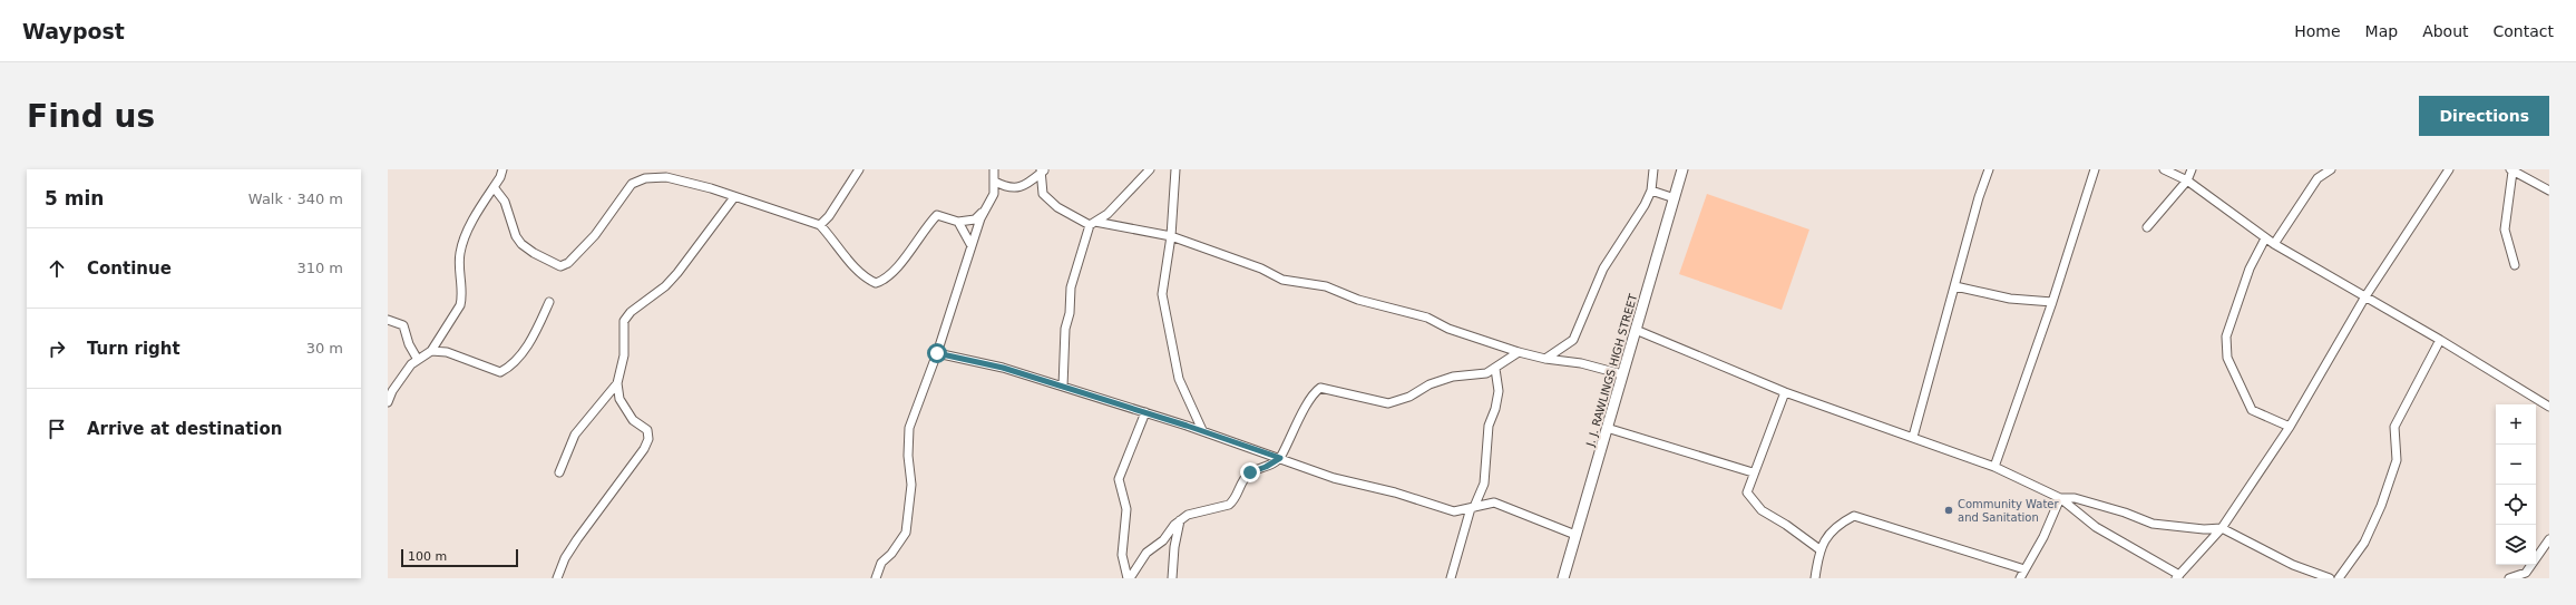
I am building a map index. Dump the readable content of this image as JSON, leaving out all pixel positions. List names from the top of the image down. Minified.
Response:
{"streets":{"main road":["J. J. RAWLINGS HIGH STREET"]},"places":["Community Water and Sanitation"],"scale_bar":"100 m","page":{"header":"Waypost","nav":["Home","Map","About","Contact"],"buttons":"Directions","title":"Find us","heading":["5 min","Walk · 340 m"],"list":[["Continue","310 m"],["Turn right","30 m"],"Arrive at destination"],"map_buttons":["+","−"],"scale":"100 m"}}
